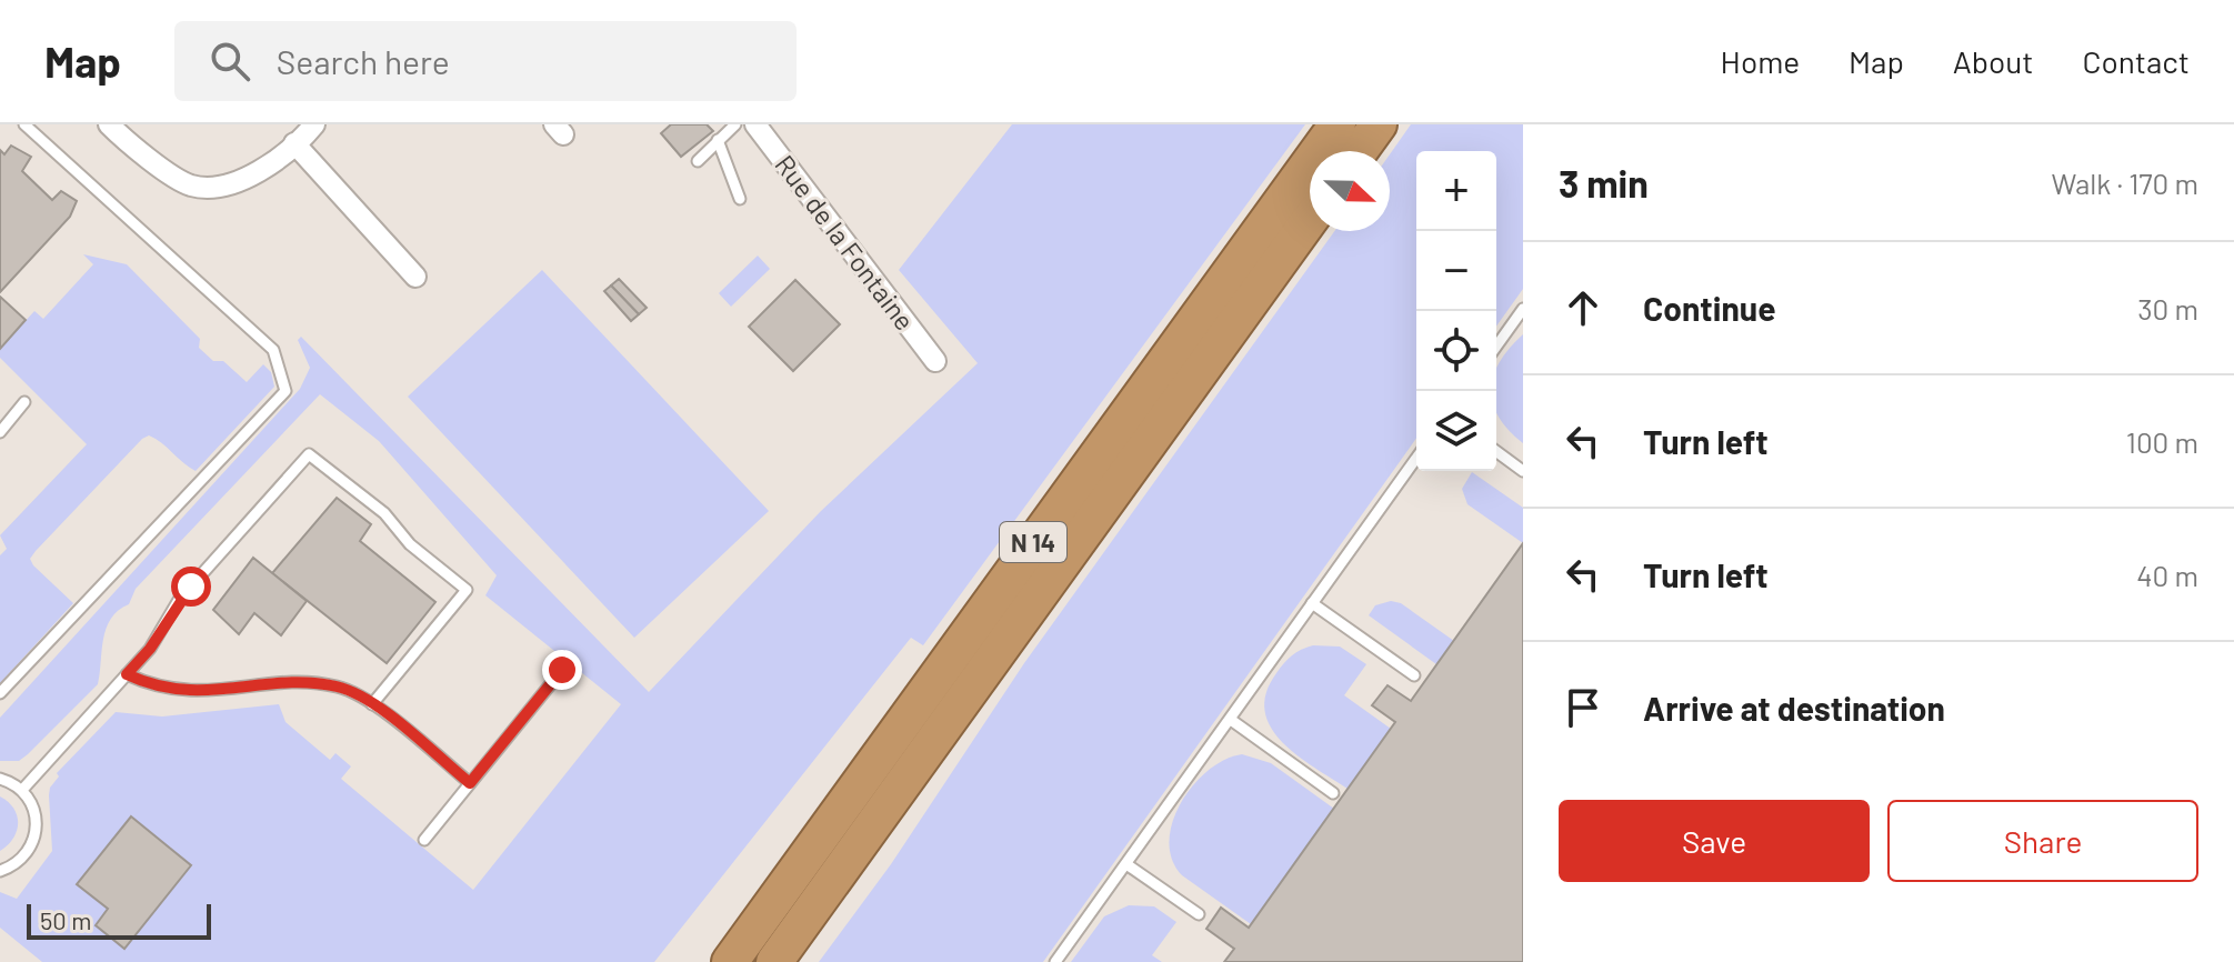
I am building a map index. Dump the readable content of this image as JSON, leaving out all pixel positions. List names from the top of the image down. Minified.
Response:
{"streets":{"highway":["N 14"],"street":["Rue de la Fontaine"]},"scale_bar":"50 m","north":"right","page":{"header":"Map","search":"Search here","nav":["Home","Map","About","Contact"],"heading":["3 min","Walk · 170 m"],"map_buttons":["+","−"],"list":[["Continue","30 m"],["Turn left","100 m"],["Turn left","40 m"],"Arrive at destination"],"buttons":["Save","Share"],"scale":"50 m"}}
